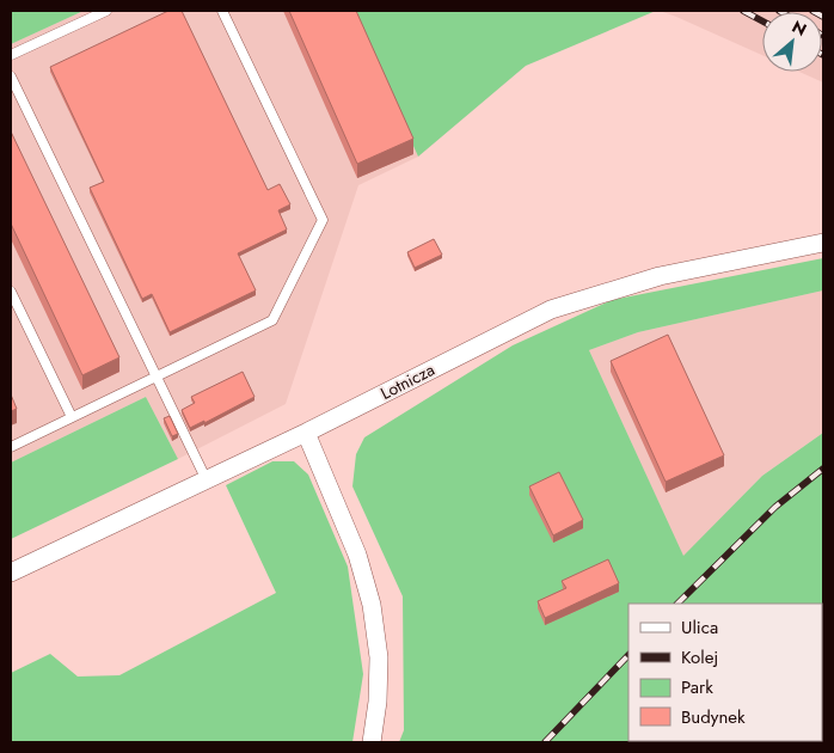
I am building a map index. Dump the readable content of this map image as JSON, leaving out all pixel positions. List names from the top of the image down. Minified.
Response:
{"streets":{"street":["Lotnicza"]},"legend":["Ulica","Kolej","Park","Budynek"],"north":"top right"}
